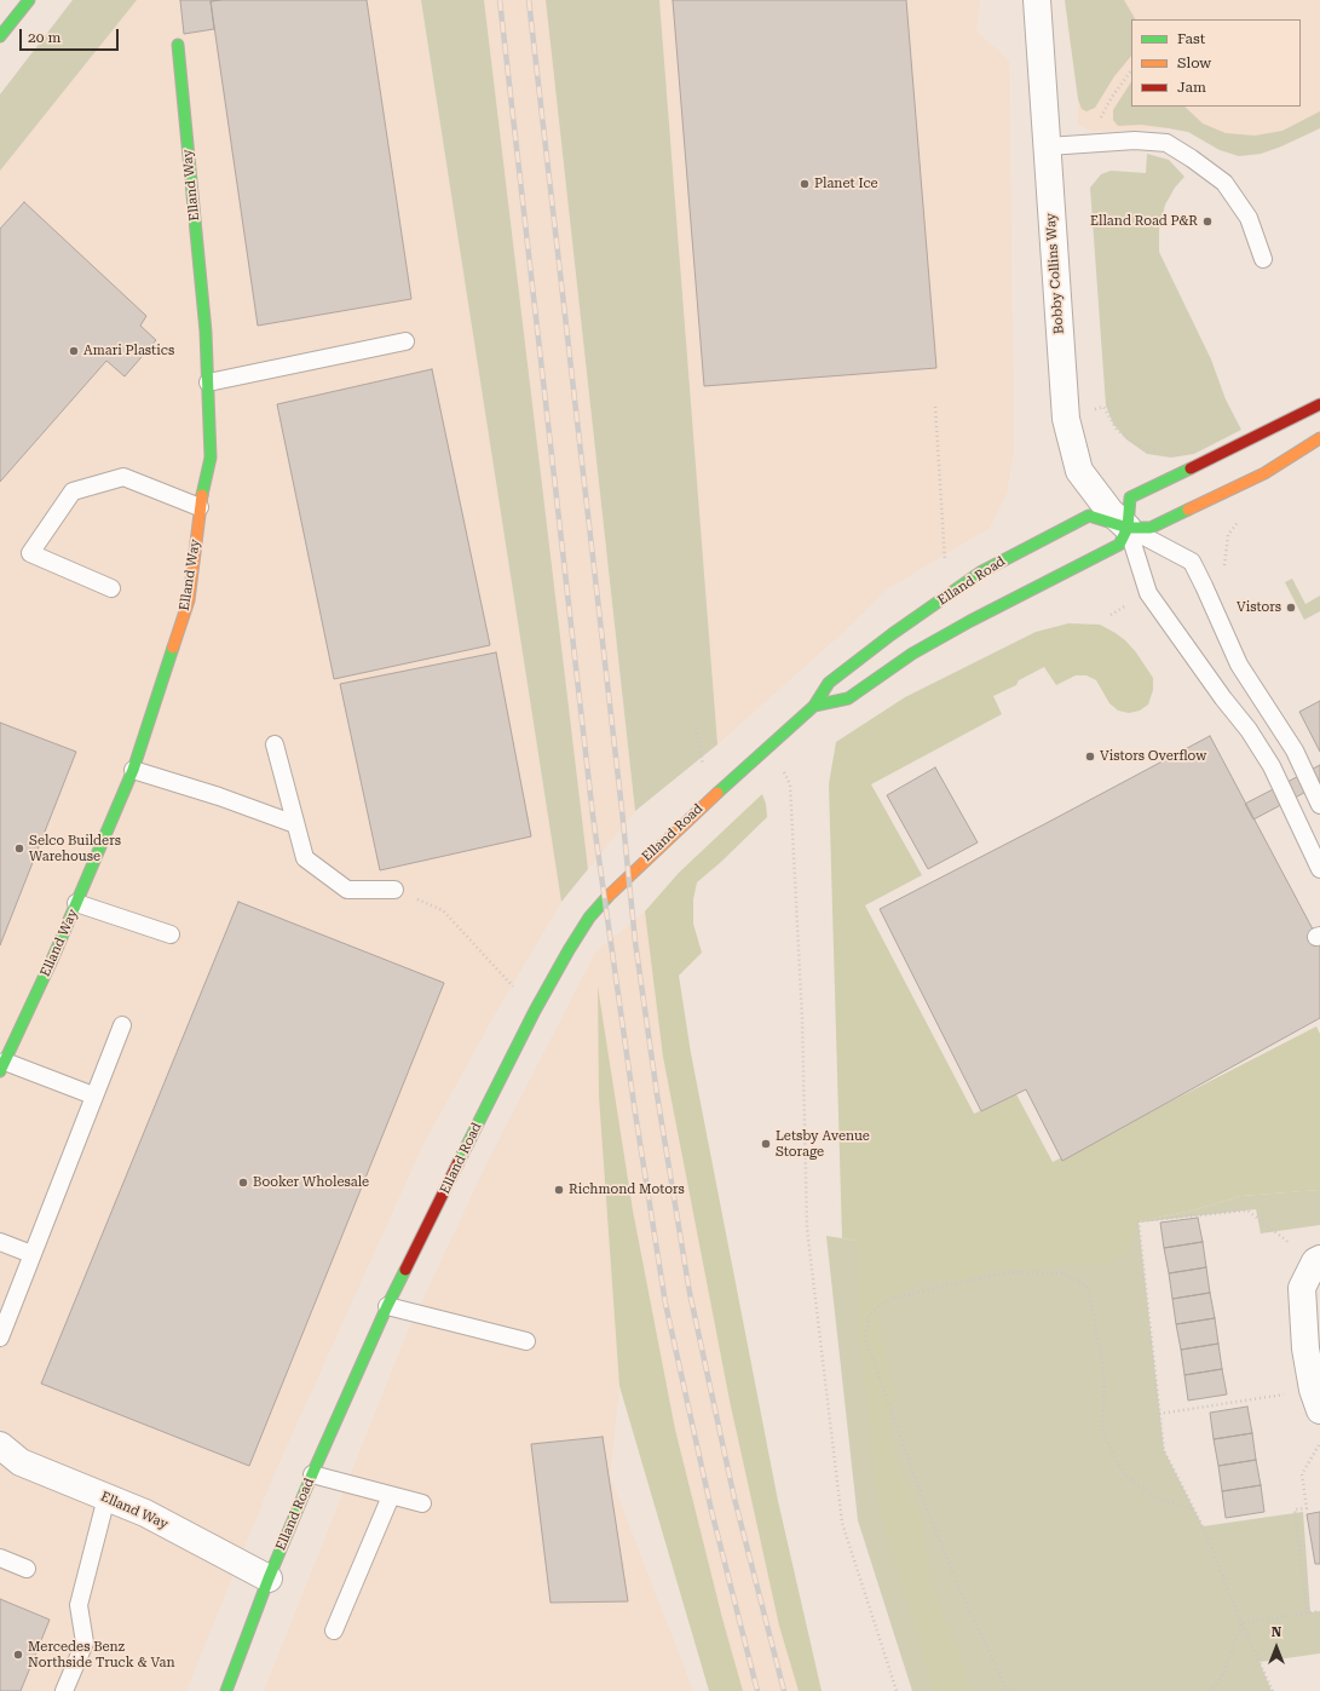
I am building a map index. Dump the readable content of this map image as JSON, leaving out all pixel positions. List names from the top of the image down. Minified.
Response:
{"streets":{"main road":["Elland Way","Elland Road"],"street":["Bobby Collins Way"]},"crossings":[["Elland Way","Elland Road"],["Bobby Collins Way","Elland Road"]],"places":["Planet Ice","Elland Road P&R","Amari Plastics","Vistors","Vistors Overflow","Selco Builders Warehouse","Letsby Avenue Storage","Booker Wholesale","Richmond Motors","Mercedes Benz Northside Truck & Van"],"legend":["Fast","Slow","Jam"],"scale_bar":"20 m","north":"top"}
